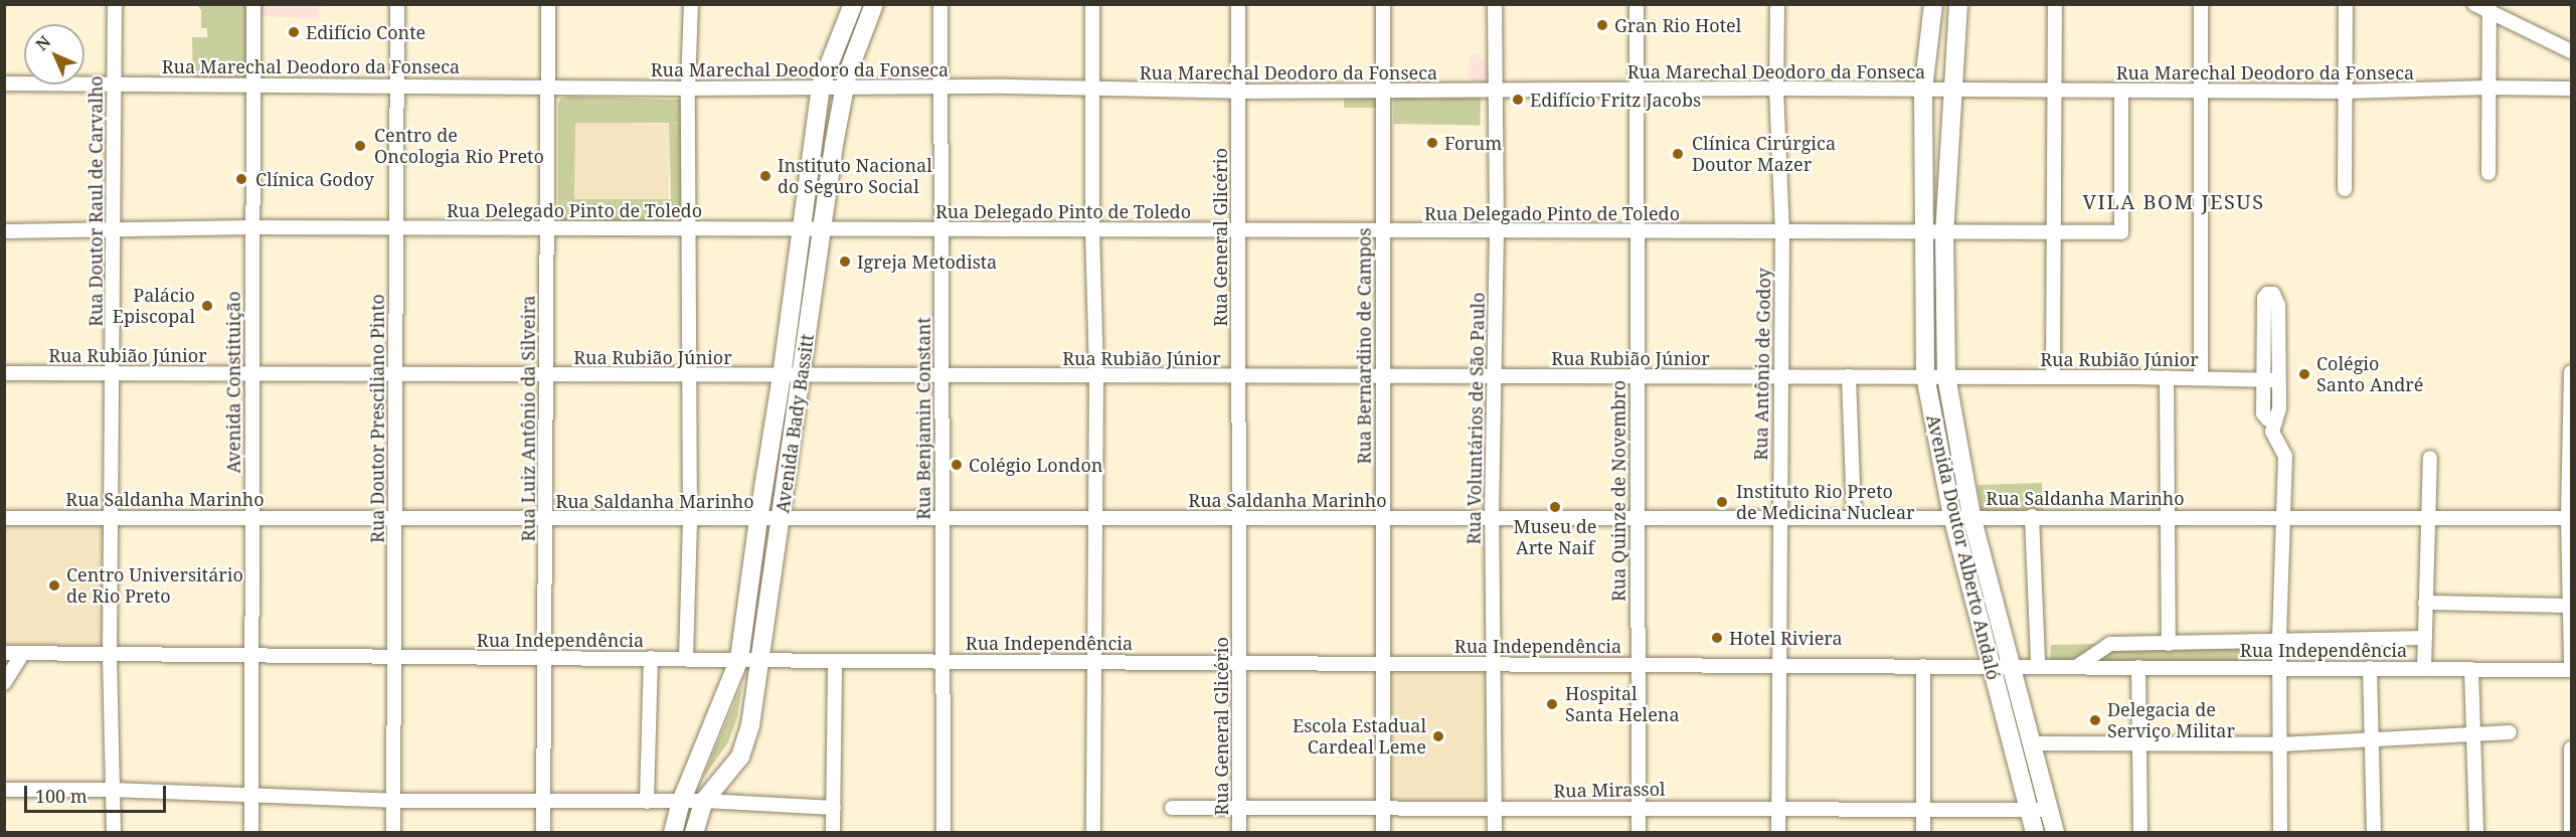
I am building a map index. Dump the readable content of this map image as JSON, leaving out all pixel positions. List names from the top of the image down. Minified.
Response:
{"streets":{"main road":["Avenida Bady Bassitt","Avenida Doutor Alberto Andaló"],"street":["Rua Marechal Deodoro da Fonseca","Rua Doutor Raul de Carvalho","Rua Delegado Pinto de Toledo","Rua General Glicério","Rua Bernardino de Campos","Rua Rubião Júnior","Rua Antônio de Godoy","Avenida Constituição","Rua Doutor Presciliano Pinto","Rua Luiz Antônio da Silveira","Rua Benjamin Constant","Rua Voluntários de São Paulo","Rua Quinze de Novembro","Rua Saldanha Marinho","Rua Independência","Rua Mirassol"]},"crossings":[["Rua Marechal Deodoro da Fonseca","Rua Doutor Raul de Carvalho"],["Rua Marechal Deodoro da Fonseca","Rua Delegado Pinto de Toledo"],["Rua Marechal Deodoro da Fonseca","Rua General Glicério"],["Rua Marechal Deodoro da Fonseca","Rua Bernardino de Campos"],["Rua Marechal Deodoro da Fonseca","Rua Antônio de Godoy"],["Rua Marechal Deodoro da Fonseca","Avenida Constituição"],["Rua Marechal Deodoro da Fonseca","Rua Doutor Presciliano Pinto"],["Rua Marechal Deodoro da Fonseca","Rua Luiz Antônio da Silveira"],["Rua Marechal Deodoro da Fonseca","Rua Benjamin Constant"],["Rua Marechal Deodoro da Fonseca","Rua Voluntários de São Paulo"],["Rua Marechal Deodoro da Fonseca","Avenida Bady Bassitt"],["Rua Marechal Deodoro da Fonseca","Rua Quinze de Novembro"],["Rua Marechal Deodoro da Fonseca","Avenida Doutor Alberto Andaló"],["Rua Doutor Raul de Carvalho","Rua Delegado Pinto de Toledo"],["Rua Doutor Raul de Carvalho","Rua Rubião Júnior"],["Rua Doutor Raul de Carvalho","Rua Saldanha Marinho"],["Rua Doutor Raul de Carvalho","Rua Independência"],["Rua Delegado Pinto de Toledo","Rua General Glicério"],["Rua Delegado Pinto de Toledo","Rua Bernardino de Campos"],["Rua Delegado Pinto de Toledo","Rua Antônio de Godoy"],["Rua Delegado Pinto de Toledo","Avenida Constituição"],["Rua Delegado Pinto de Toledo","Rua Doutor Presciliano Pinto"],["Rua Delegado Pinto de Toledo","Rua Luiz Antônio da Silveira"],["Rua Delegado Pinto de Toledo","Rua Benjamin Constant"],["Rua Delegado Pinto de Toledo","Rua Voluntários de São Paulo"],["Rua Delegado Pinto de Toledo","Avenida Bady Bassitt"],["Rua Delegado Pinto de Toledo","Rua Quinze de Novembro"],["Rua Delegado Pinto de Toledo","Avenida Doutor Alberto Andaló"],["Rua General Glicério","Rua Rubião Júnior"],["Rua General Glicério","Rua Saldanha Marinho"],["Rua General Glicério","Rua Independência"],["Rua General Glicério","Rua Mirassol"],["Rua Bernardino de Campos","Rua Rubião Júnior"],["Rua Bernardino de Campos","Rua Saldanha Marinho"],["Rua Bernardino de Campos","Rua Independência"],["Rua Bernardino de Campos","Rua Mirassol"],["Rua Rubião Júnior","Rua Antônio de Godoy"],["Rua Rubião Júnior","Avenida Constituição"],["Rua Rubião Júnior","Rua Doutor Presciliano Pinto"],["Rua Rubião Júnior","Rua Luiz Antônio da Silveira"],["Rua Rubião Júnior","Rua Benjamin Constant"],["Rua Rubião Júnior","Rua Voluntários de São Paulo"],["Rua Rubião Júnior","Avenida Bady Bassitt"],["Rua Rubião Júnior","Rua Quinze de Novembro"],["Rua Rubião Júnior","Avenida Doutor Alberto Andaló"],["Rua Antônio de Godoy","Rua Saldanha Marinho"],["Rua Antônio de Godoy","Rua Independência"],["Rua Antônio de Godoy","Rua Mirassol"],["Avenida Constituição","Rua Saldanha Marinho"],["Avenida Constituição","Rua Independência"],["Rua Doutor Presciliano Pinto","Rua Saldanha Marinho"],["Rua Doutor Presciliano Pinto","Rua Independência"],["Rua Luiz Antônio da Silveira","Rua Saldanha Marinho"],["Rua Luiz Antônio da Silveira","Rua Independência"],["Rua Benjamin Constant","Rua Saldanha Marinho"],["Rua Benjamin Constant","Rua Independência"],["Rua Voluntários de São Paulo","Rua Saldanha Marinho"],["Rua Voluntários de São Paulo","Rua Independência"],["Rua Voluntários de São Paulo","Rua Mirassol"],["Avenida Bady Bassitt","Rua Saldanha Marinho"],["Avenida Bady Bassitt","Rua Independência"],["Rua Quinze de Novembro","Rua Saldanha Marinho"],["Rua Quinze de Novembro","Rua Independência"],["Rua Quinze de Novembro","Rua Mirassol"],["Rua Saldanha Marinho","Avenida Doutor Alberto Andaló"],["Avenida Doutor Alberto Andaló","Rua Independência"],["Avenida Doutor Alberto Andaló","Rua Mirassol"]],"districts":["VILA BOM JESUS"],"places":["Gran Rio Hotel","Edifício Conte","Edifício Fritz Jacobs","Forum","Centro de Oncologia Rio Preto","Clínica Cirúrgica Doutor Mazer","Instituto Nacional do Seguro Social","Clínica Godoy","Igreja Metodista","Palácio Episcopal","Colégio Santo André","Colégio London","Instituto Rio Preto de Medicina Nuclear","Museu de Arte Naif","Centro Universitário de Rio Preto","Hotel Riviera","Hospital Santa Helena","Delegacia de Serviço Militar","Escola Estadual Cardeal Leme"],"scale_bar":"100 m","north":"top left"}
